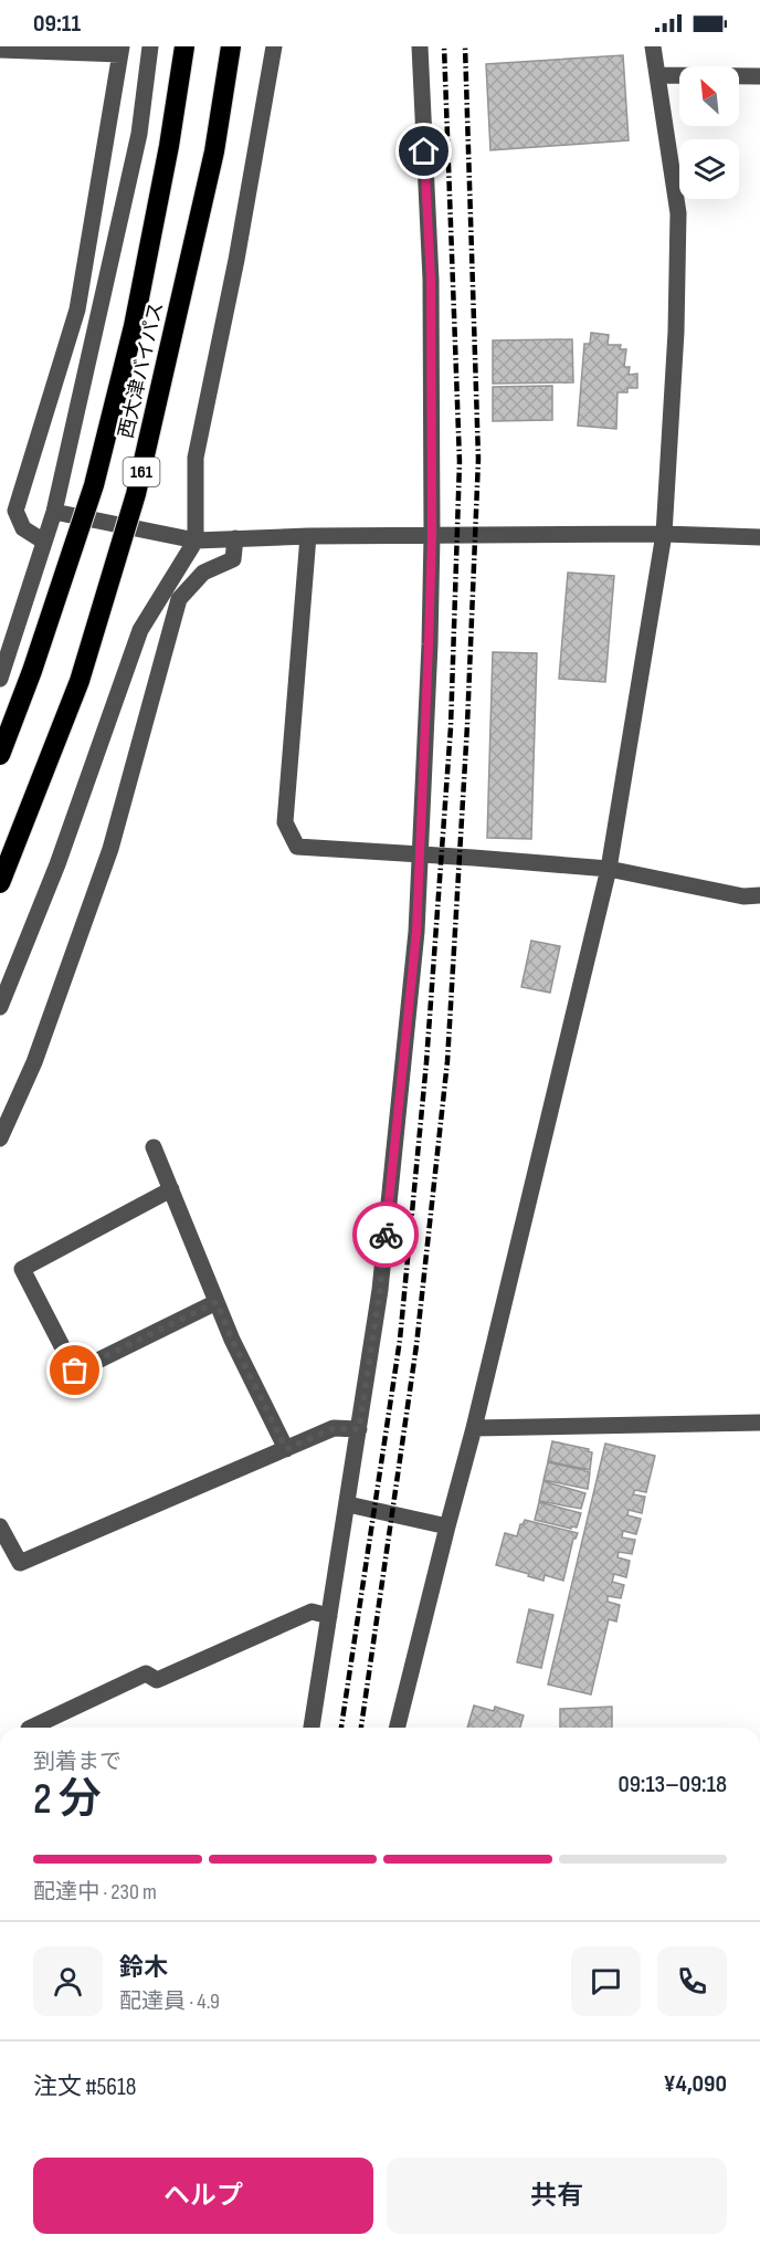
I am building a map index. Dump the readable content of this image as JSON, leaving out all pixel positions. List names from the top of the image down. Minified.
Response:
{"streets":{"highway":["西大津バイパス","161"]},"north":"top left","page":{"status":"09:11","heading":["2 分","到着まで","09:13–09:18"],"panel":["鈴木","配達員 · 4.9","注文 #5618","¥4,090"],"bar":"配達中 · 230 m","buttons":["ヘルプ","共有"]}}
